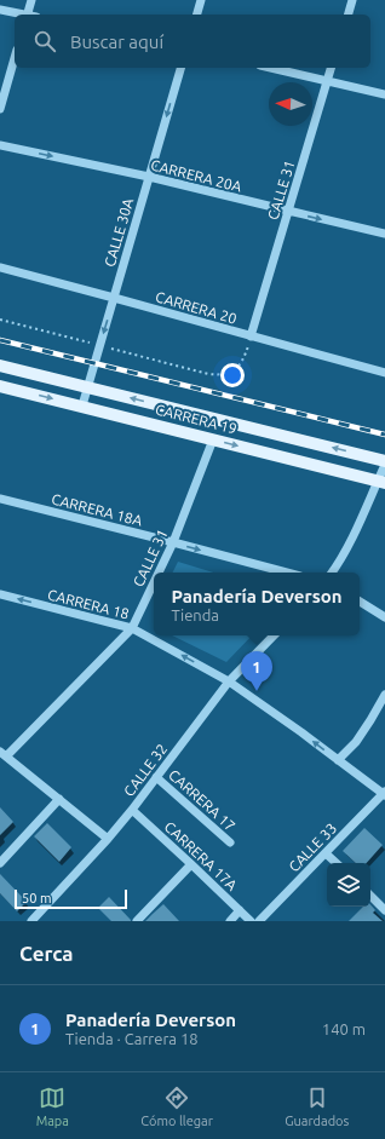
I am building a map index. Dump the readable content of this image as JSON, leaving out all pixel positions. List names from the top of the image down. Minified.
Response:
{"streets":{"main road":["CARRERA 19"],"street":["CARRERA 20A","CALLE 31","CALLE 30A","CARRERA 20","CARRERA 18A","CARRERA 18","CALLE 32","CARRERA 17","CALLE 33","CARRERA 17A"]},"crossings":[["CARRERA 20A","CALLE 31"],["CARRERA 20A","CALLE 30A"],["CALLE 31","CARRERA 20"],["CALLE 31","CARRERA 19"],["CALLE 31","CARRERA 18A"],["CALLE 31","CARRERA 18"],["CALLE 30A","CARRERA 20"],["CALLE 30A","CARRERA 19"],["CARRERA 18","CALLE 32"],["CARRERA 18","CALLE 33"],["CALLE 32","CARRERA 17"],["CALLE 32","CARRERA 17A"]],"one_way":["CARRERA 20A","CALLE 30A","CARRERA 18A","CARRERA 18"],"scale_bar":"50 m","north":"left","page":{"search":"Buscar aquí","popup":["Panadería Deverson","Tienda"],"pins":"1","scale":"50 m","heading":"Cerca","list":[{"mark":"1","name":"Panadería Deverson","note":"Tienda · Carrera 18","value":"140 m"}],"nav":["Mapa","Cómo llegar","Guardados"]}}
